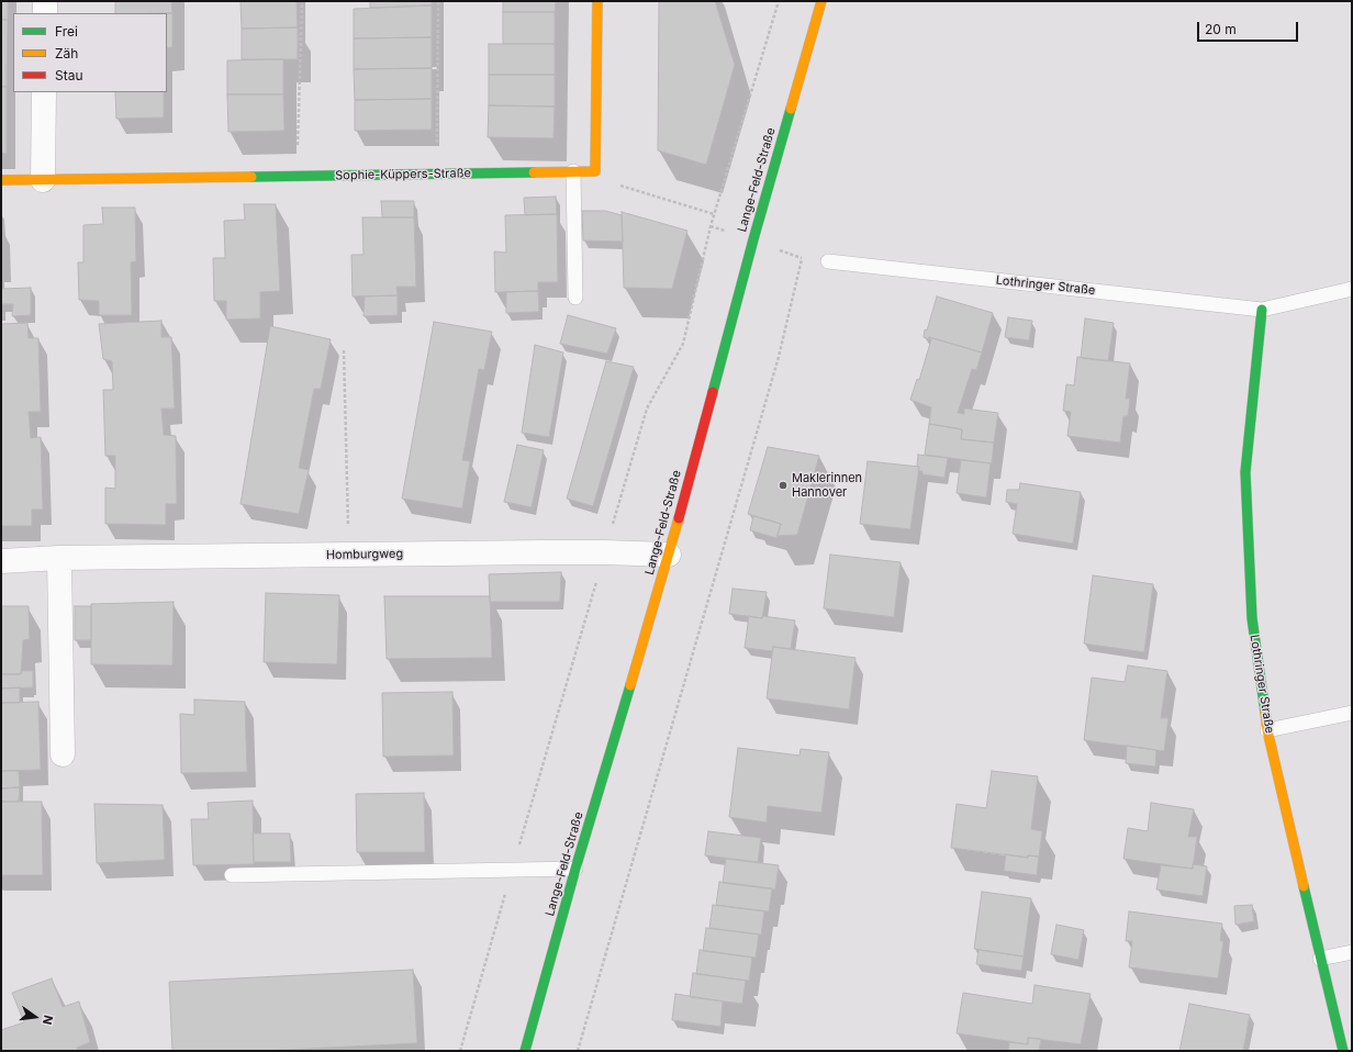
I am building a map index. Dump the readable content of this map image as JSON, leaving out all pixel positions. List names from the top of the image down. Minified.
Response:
{"streets":{"street":["Sophie-Küppers-Straße","Lange-Feld-Straße","Lothringer Straße","Homburgweg"]},"crossings":[["Lange-Feld-Straße","Homburgweg"]],"places":["Maklerinnen Hannover"],"legend":["Frei","Zäh","Stau"],"scale_bar":"20 m","north":"right"}
